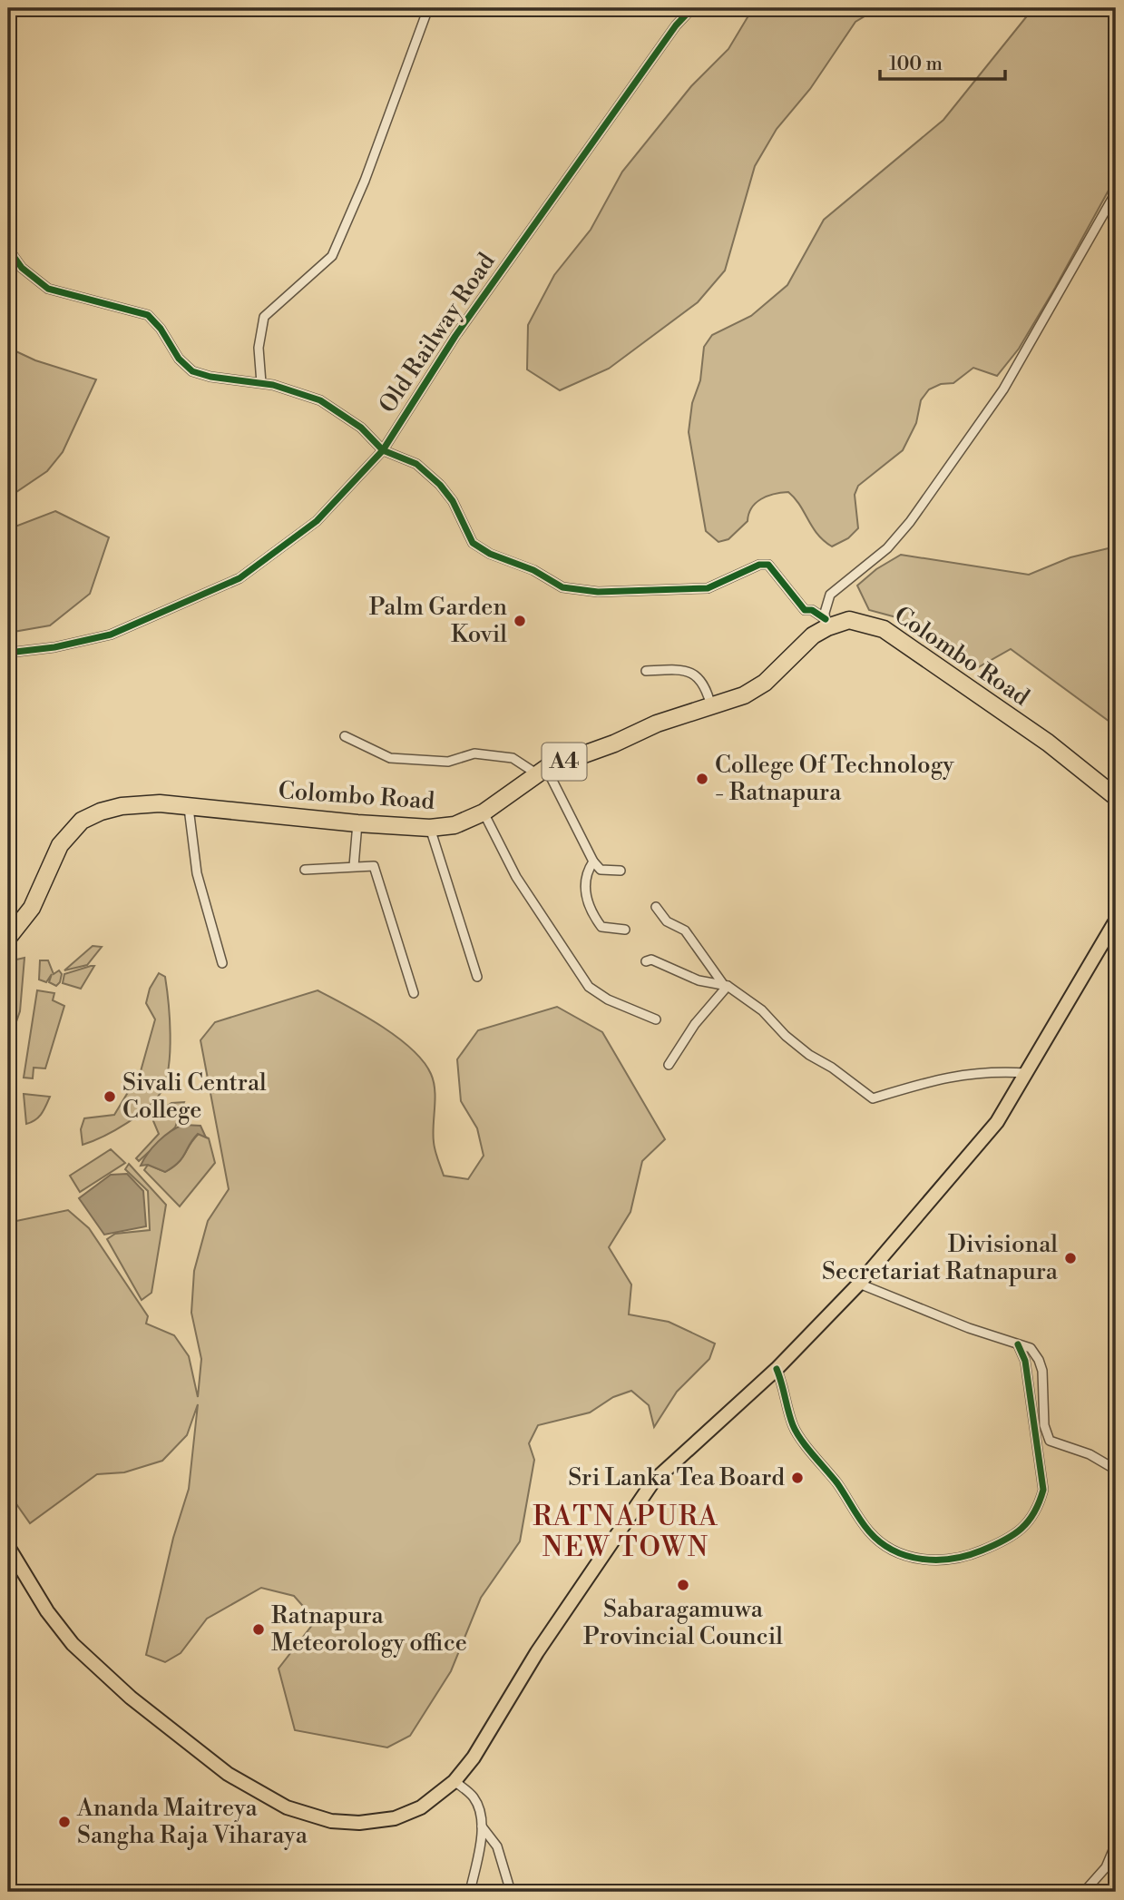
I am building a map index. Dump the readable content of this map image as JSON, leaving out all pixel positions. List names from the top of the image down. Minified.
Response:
{"streets":{"highway":["Colombo Road","A4"],"street":["Old Railway Road"]},"districts":["RATNAPURA NEW TOWN"],"places":["Palm Garden Kovil","College Of Technology - Ratnapura","Sivali Central College","Divisional Secretariat Ratnapura","Sri Lanka Tea Board","Sabaragamuwa Provincial Council","Ratnapura Meteorology office","Ananda Maitreya Sangha Raja Viharaya"],"scale_bar":"100 m"}
